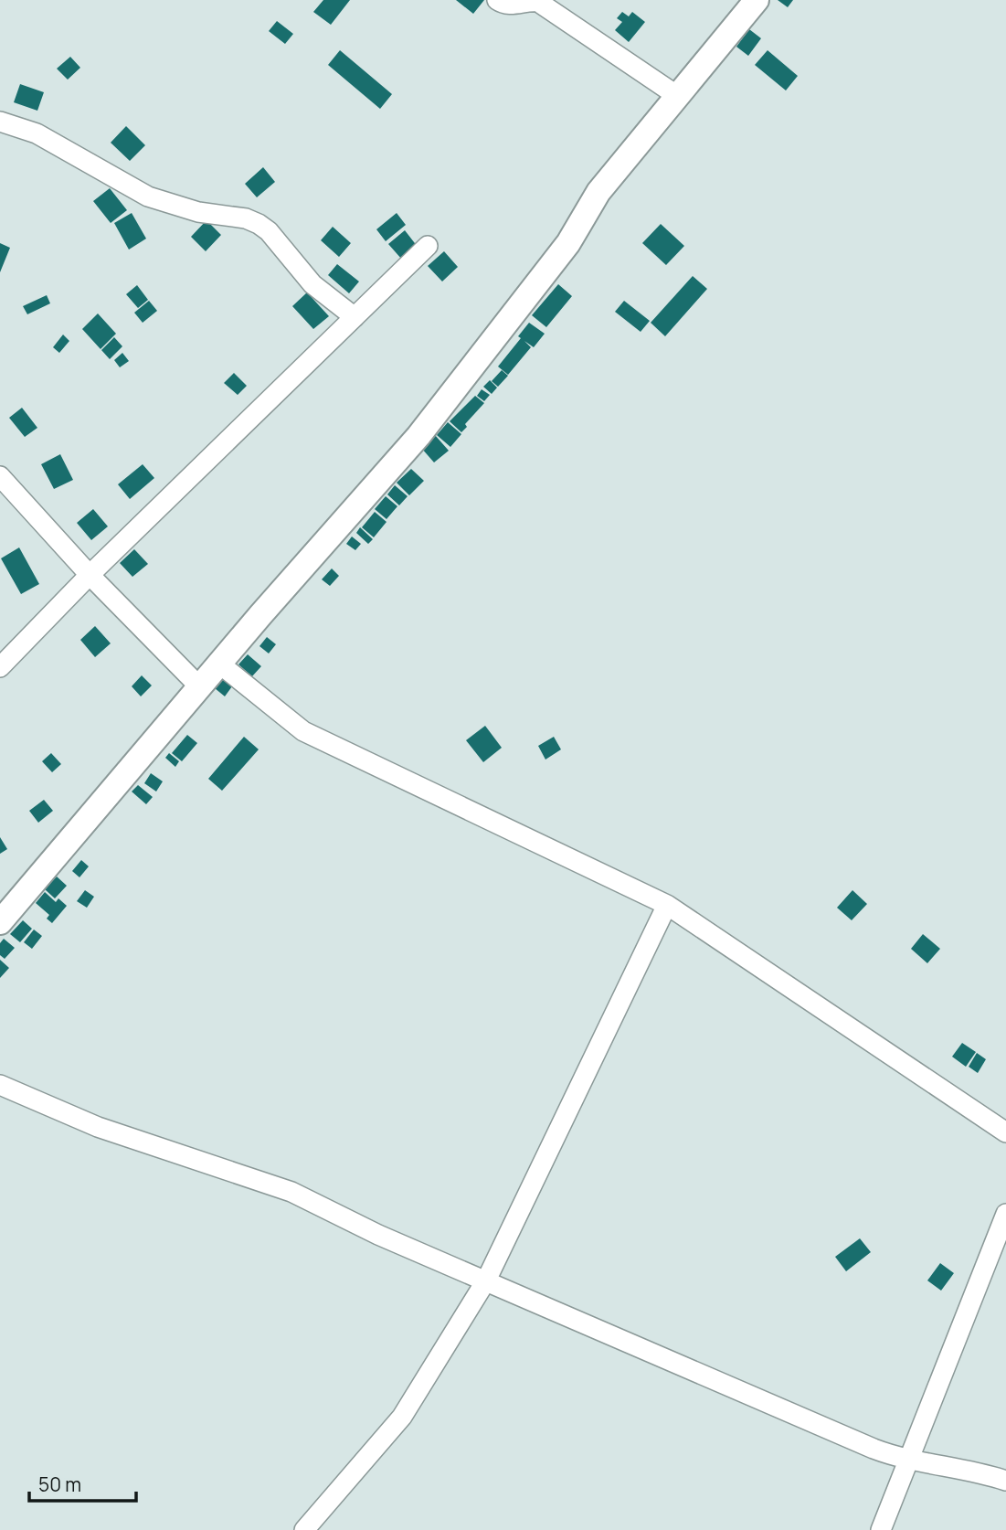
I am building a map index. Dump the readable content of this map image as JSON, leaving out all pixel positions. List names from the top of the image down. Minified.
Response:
{"scale_bar":"50 m"}
